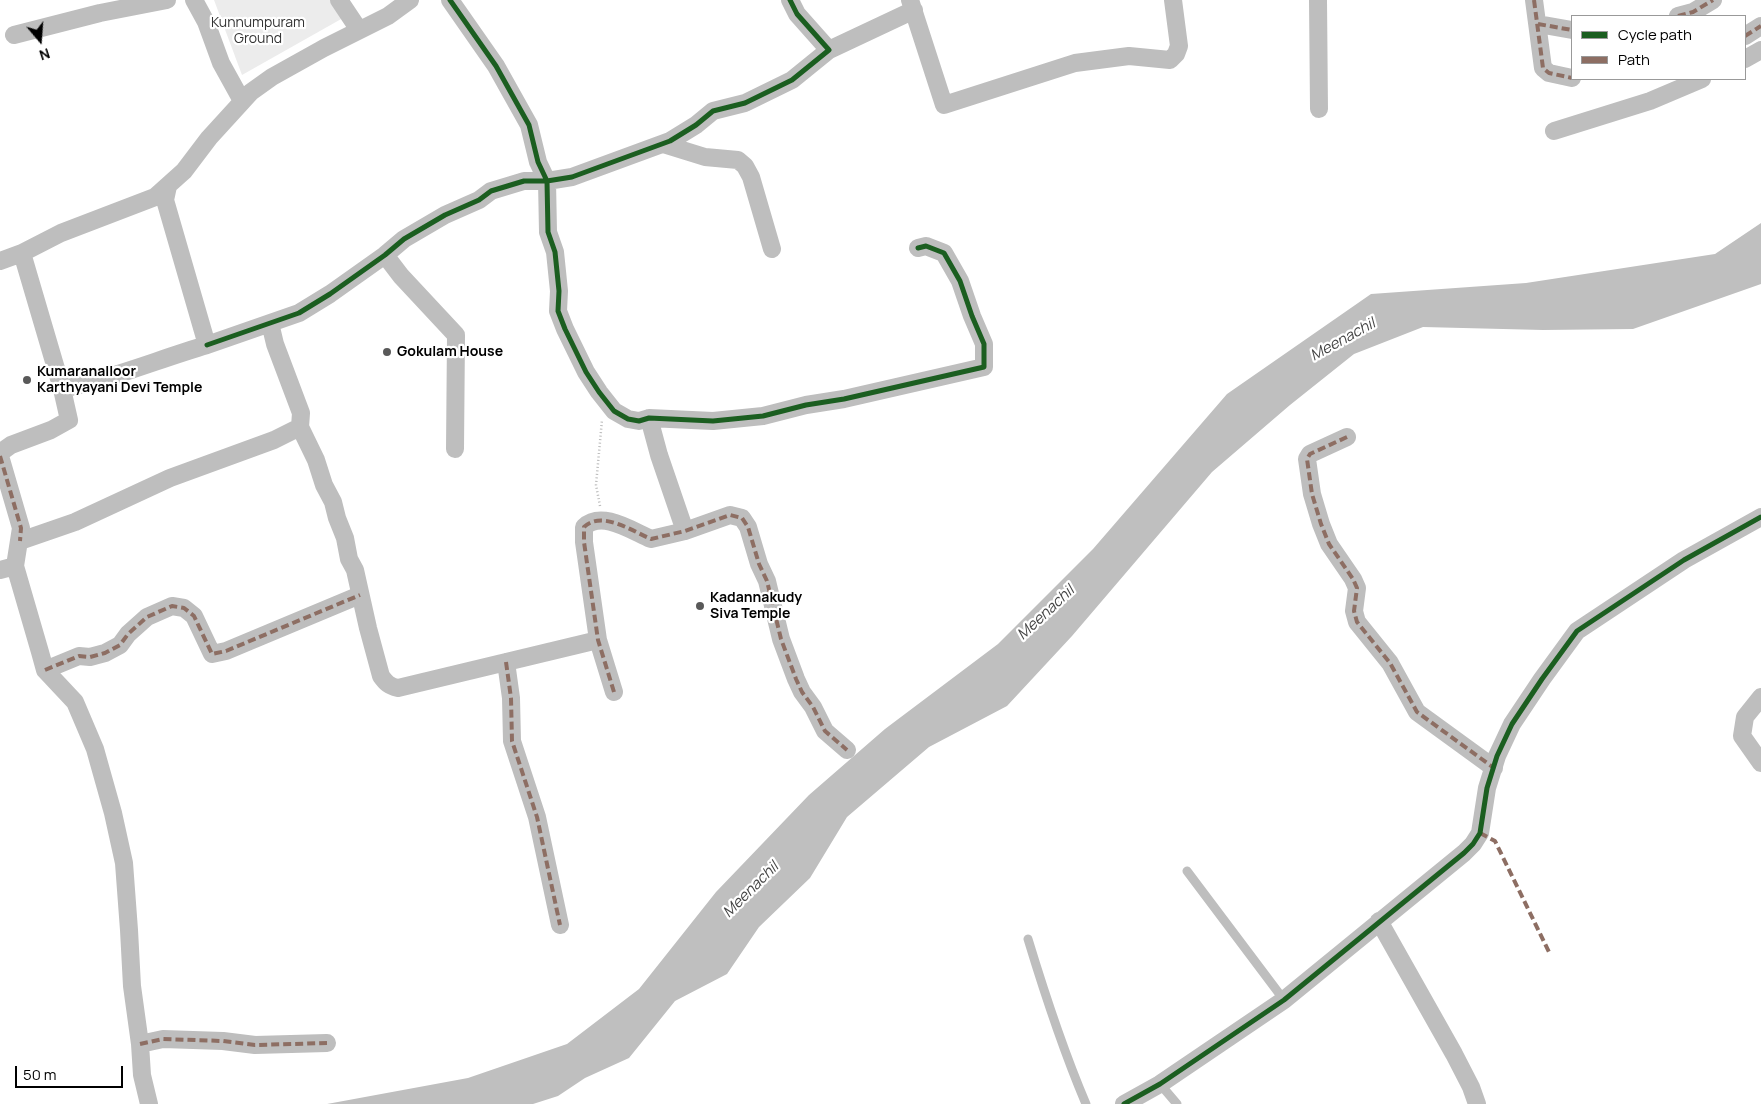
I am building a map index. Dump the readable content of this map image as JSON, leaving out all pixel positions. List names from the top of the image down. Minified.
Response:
{"water":["Meenachil"],"parks":["Kunnumpuram Ground"],"places":["Gokulam House","Kumaranalloor Karthyayani Devi Temple","Kadannakudy Siva Temple"],"legend":["Cycle path","Path"],"scale_bar":"50 m","north":"bottom"}
